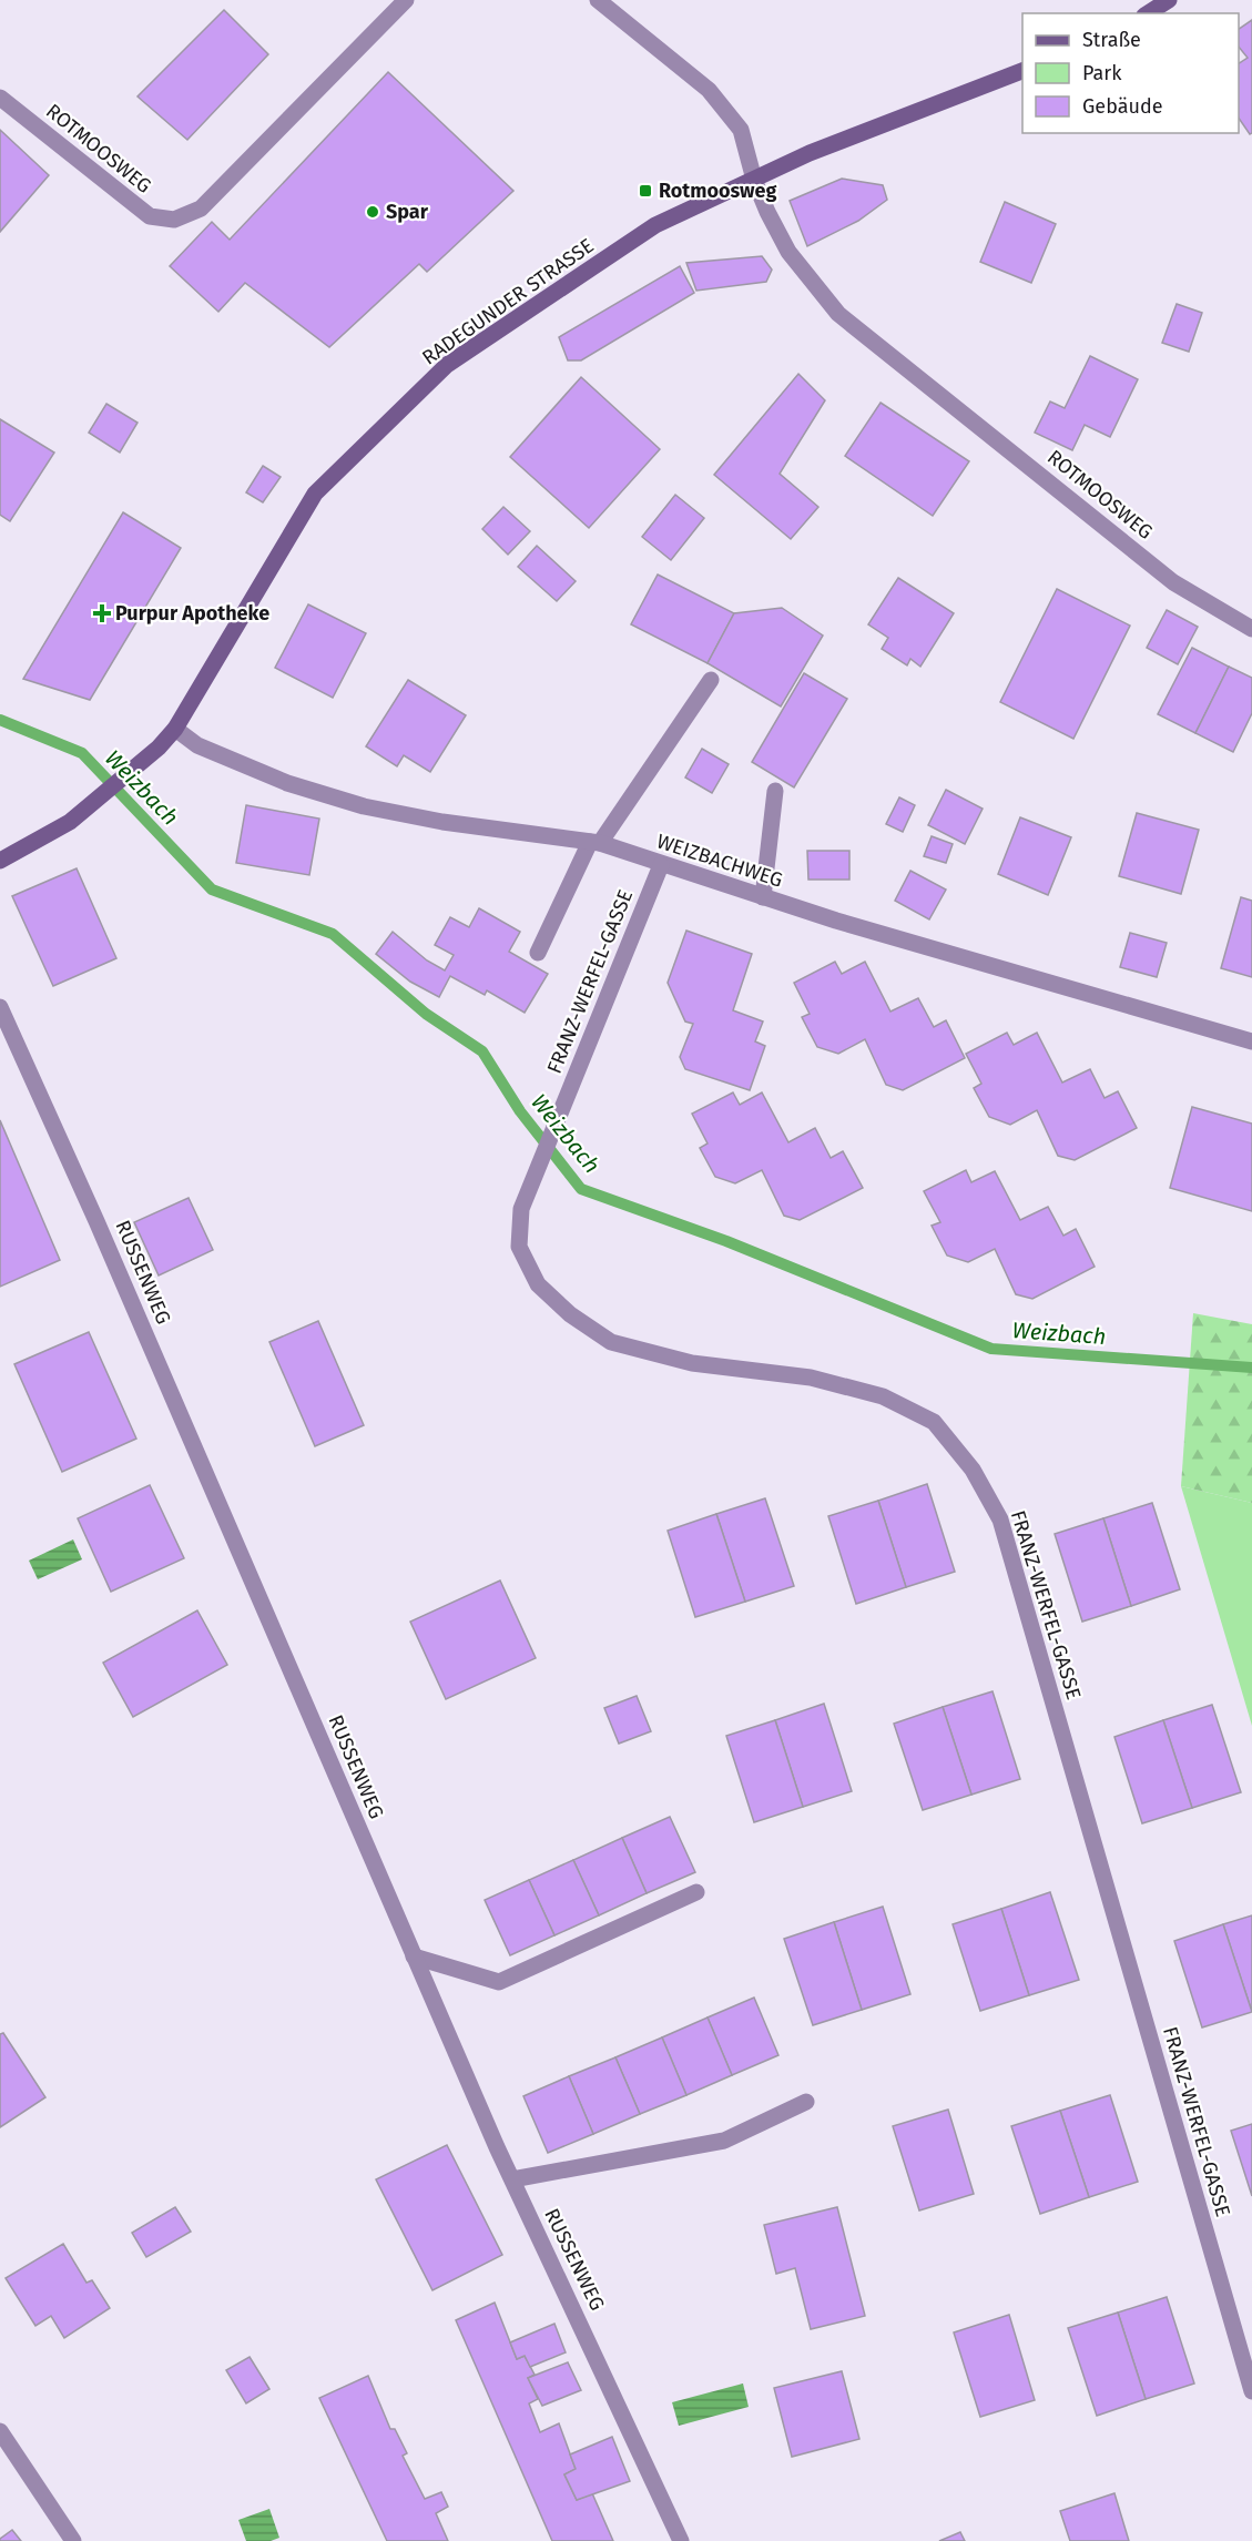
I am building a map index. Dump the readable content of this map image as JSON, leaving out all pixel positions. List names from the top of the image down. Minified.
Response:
{"streets":{"main road":["RADEGUNDER STRASSE"],"street":["ROTMOOSWEG","WEIZBACHWEG","FRANZ-WERFEL-GASSE","RUSSENWEG"]},"crossings":[["ROTMOOSWEG","RADEGUNDER STRASSE"],["RADEGUNDER STRASSE","WEIZBACHWEG"],["WEIZBACHWEG","FRANZ-WERFEL-GASSE"]],"water":["Weizbach"],"places":{"transit":["Rotmoosweg"],"other":["Spar"],"health":["Purpur Apotheke"]},"legend":["Straße","Park","Gebäude"]}
